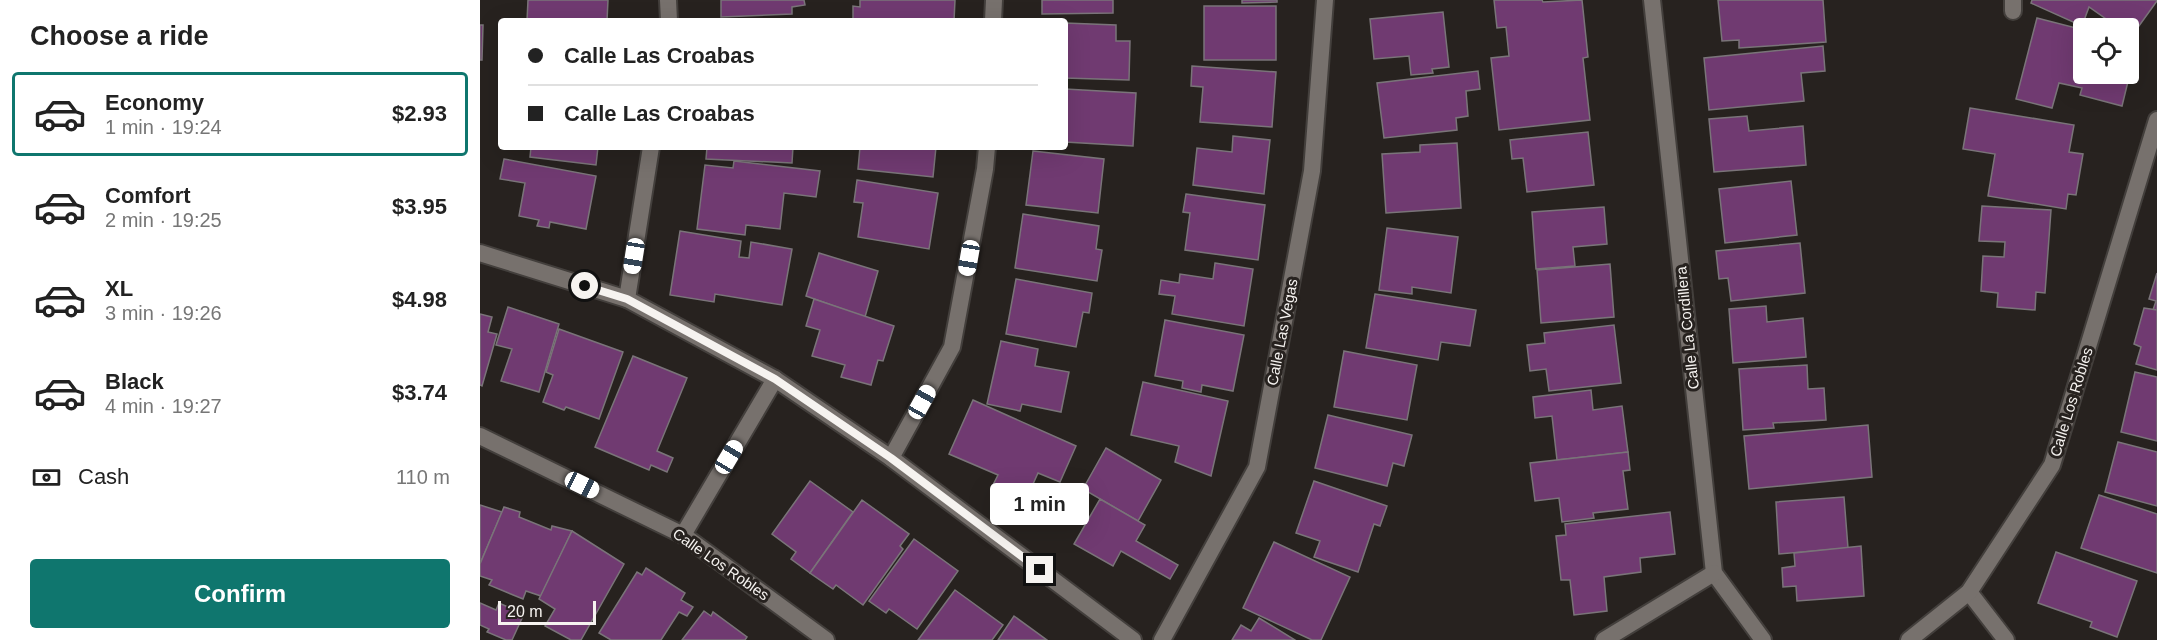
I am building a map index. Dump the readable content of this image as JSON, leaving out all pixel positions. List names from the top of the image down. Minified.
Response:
{"streets":{"street":["Calle La Cordillera","Calle Las Vegas","Calle Los Robles"]},"scale_bar":"20 m","page":{"heading":"Choose a ride","banner":["Calle Las Croabas","Calle Las Croabas"],"list":[{"name":"Economy","note":"1 min · 19:24","value":"$2.93"},{"name":"Comfort","note":"2 min · 19:25","value":"$3.95"},{"name":"XL","note":"3 min · 19:26","value":"$4.98"},{"name":"Black","note":"4 min · 19:27","value":"$3.74"}],"pay":["Cash","110 m"],"bubble":"1 min","buttons":"Confirm","scale":"20 m"}}
